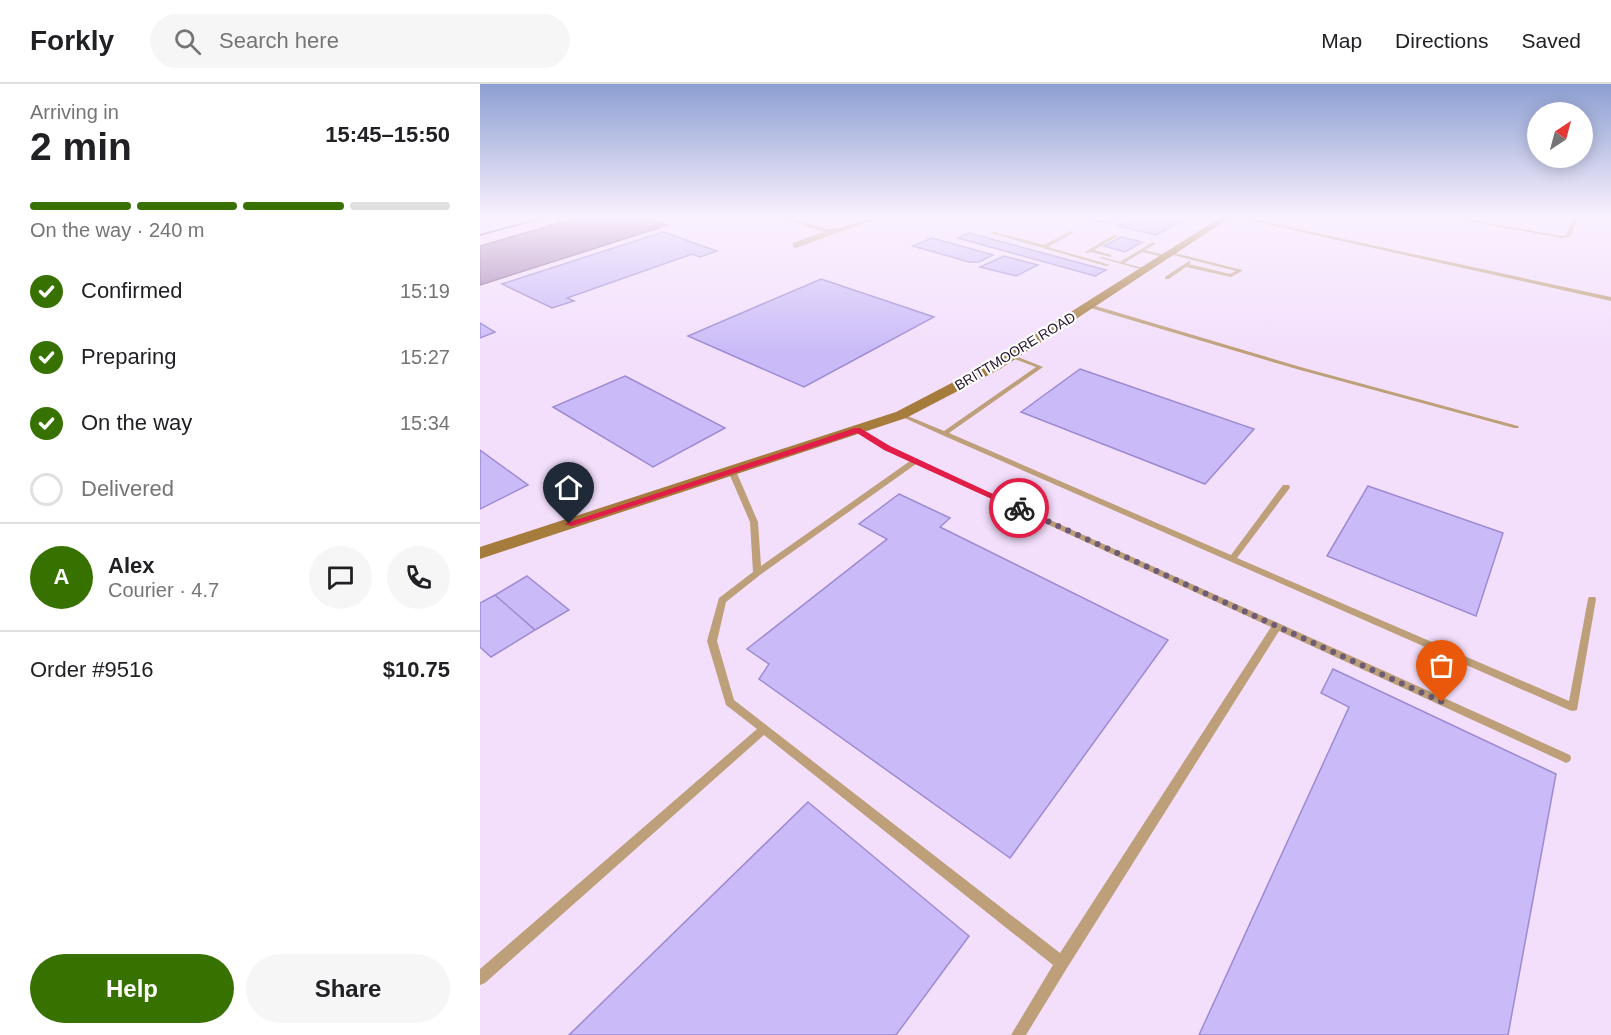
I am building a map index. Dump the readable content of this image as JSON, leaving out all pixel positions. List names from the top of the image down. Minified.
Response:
{"streets":{"main road":["BRITTMOORE ROAD"]},"north":"top right","page":{"header":"Forkly","search":"Search here","nav":["Map","Directions","Saved"],"heading":["2 min","Arriving in","15:45–15:50"],"panel":["Alex","Courier · 4.7","Order #9516","$10.75"],"bar":"On the way · 240 m","list":[["Confirmed","15:19"],["Preparing","15:27"],["On the way","15:34"],"Delivered"],"round":"A","buttons":["Help","Share"]}}
